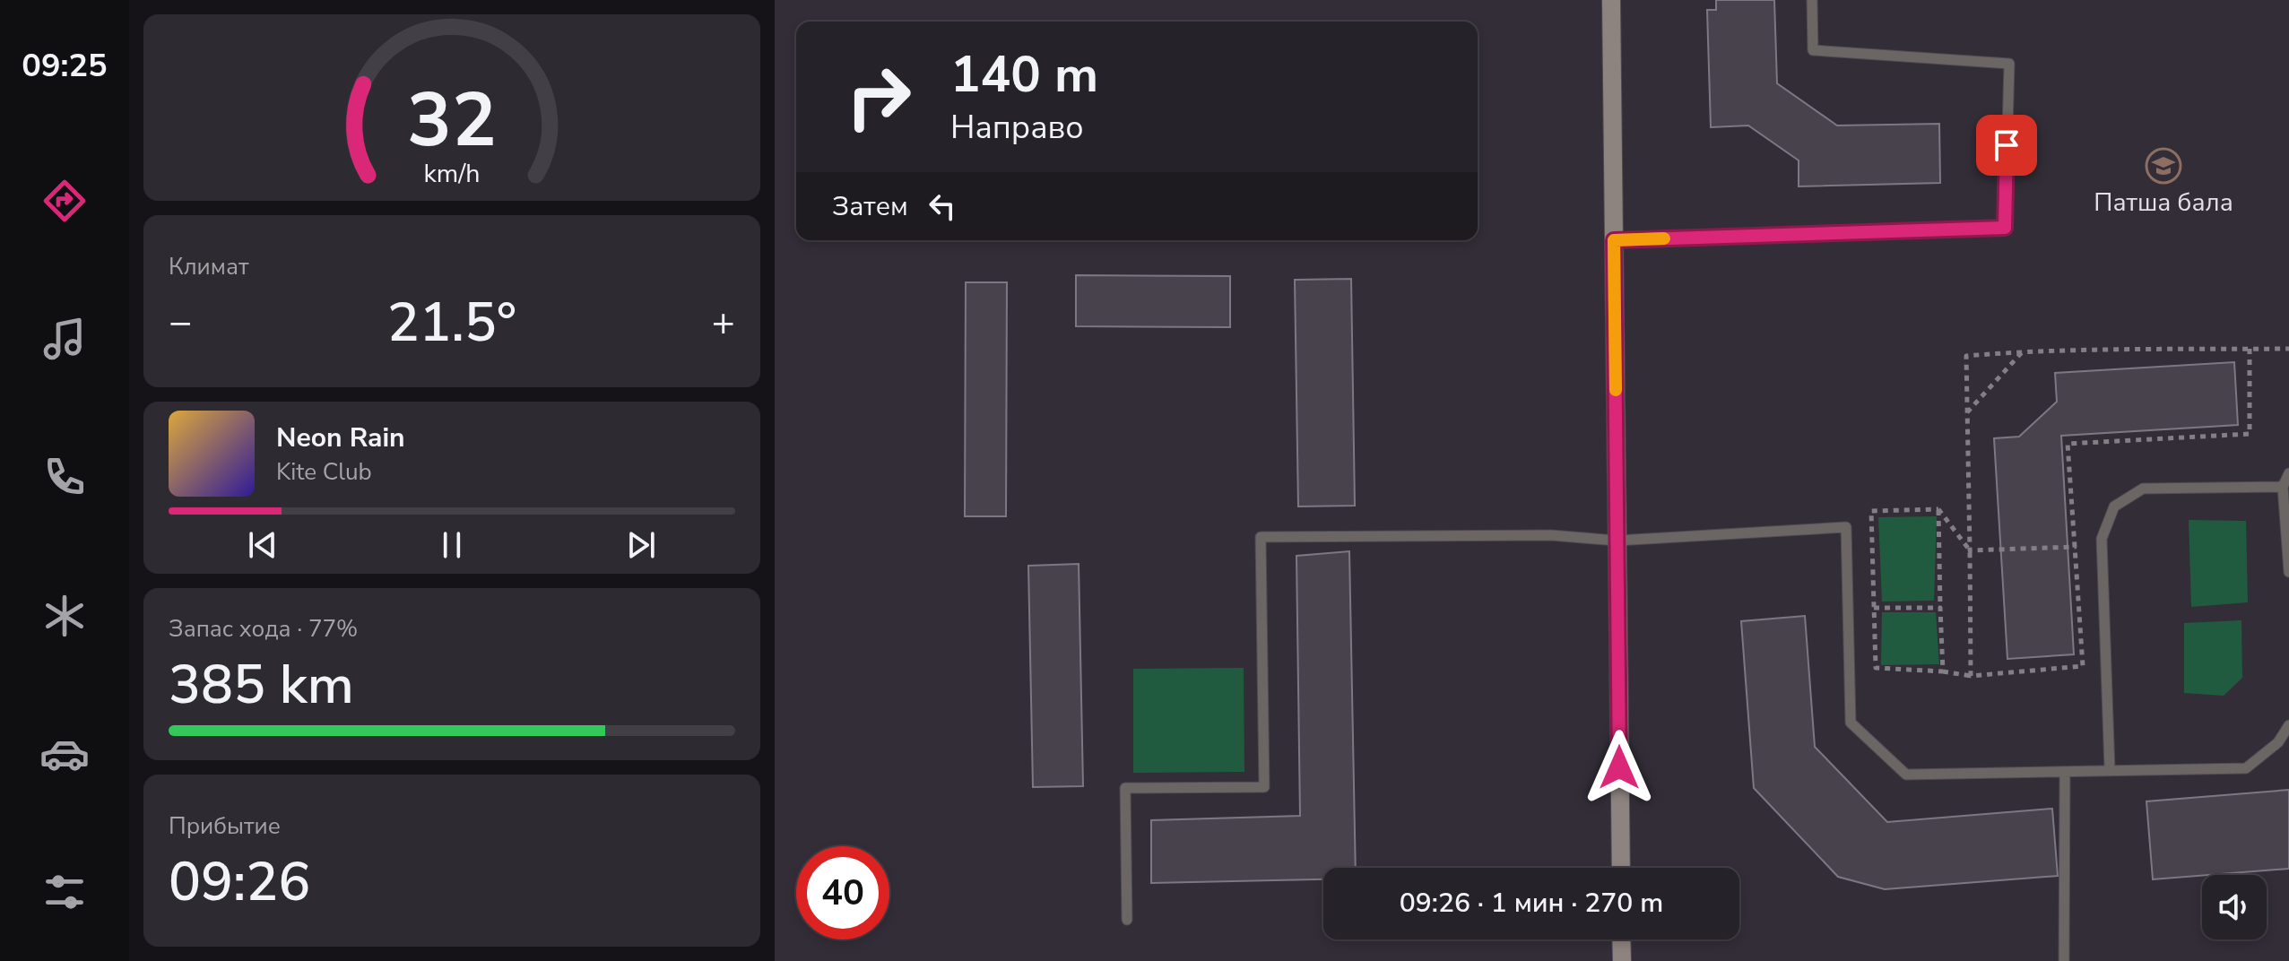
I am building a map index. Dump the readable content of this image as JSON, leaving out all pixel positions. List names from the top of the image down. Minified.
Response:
{"places":{"school or university":["Патша бала"]},"page":{"tabs":"09:25","turn":["140 m","Направо"],"then":"Затем","tile":["Климат",["Запас хода · 77%","385 km"],["Прибытие","09:26"]],"heat":["−","21.5°","+"],"song":["Neon Rain","Kite Club"],"limit":"40","trip":"09:26 · 1 мин · 270 m","gauge":["32","km/h"]}}
